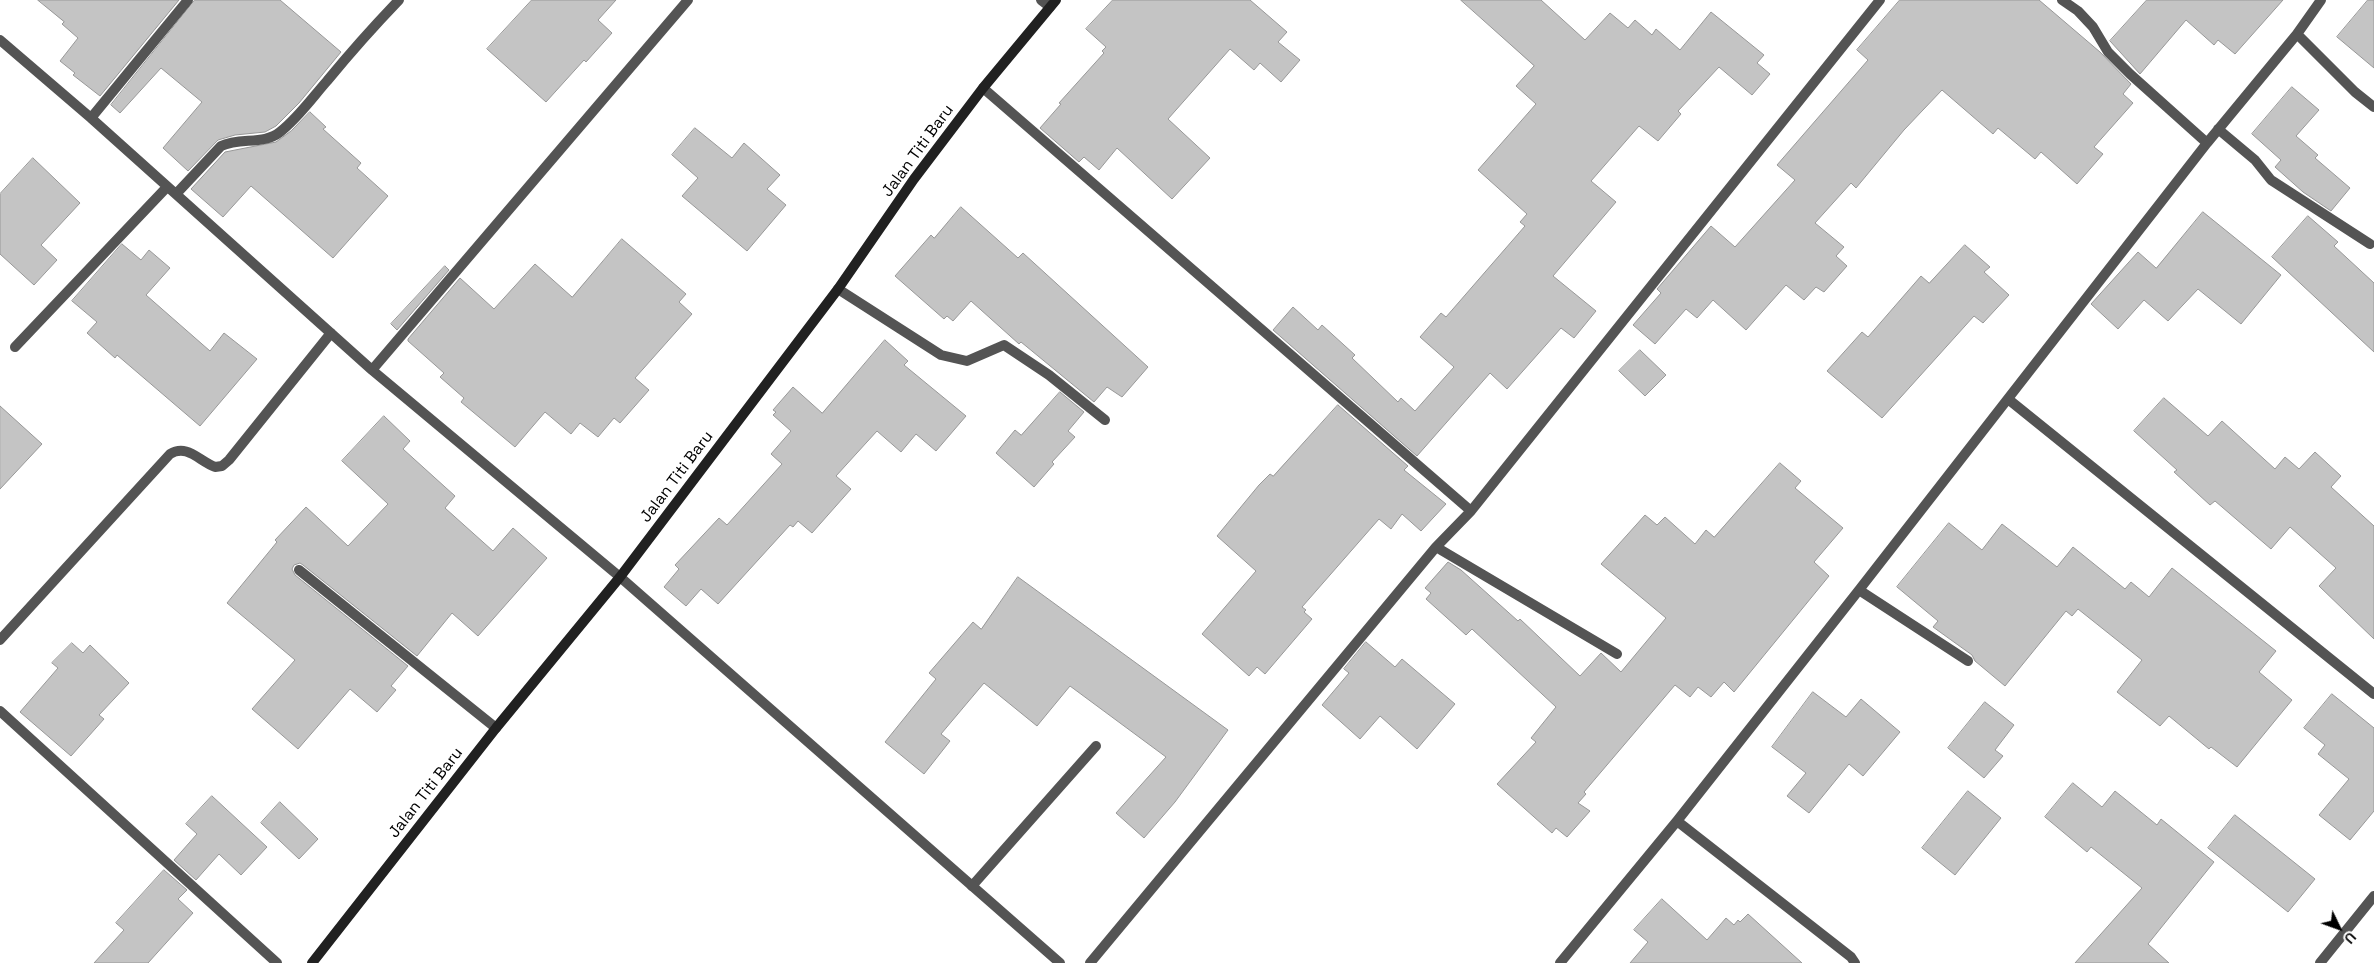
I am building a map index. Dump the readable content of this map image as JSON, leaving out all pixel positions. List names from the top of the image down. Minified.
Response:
{"streets":{"street":["Jalan Titi Baru"]},"north":"bottom right"}
